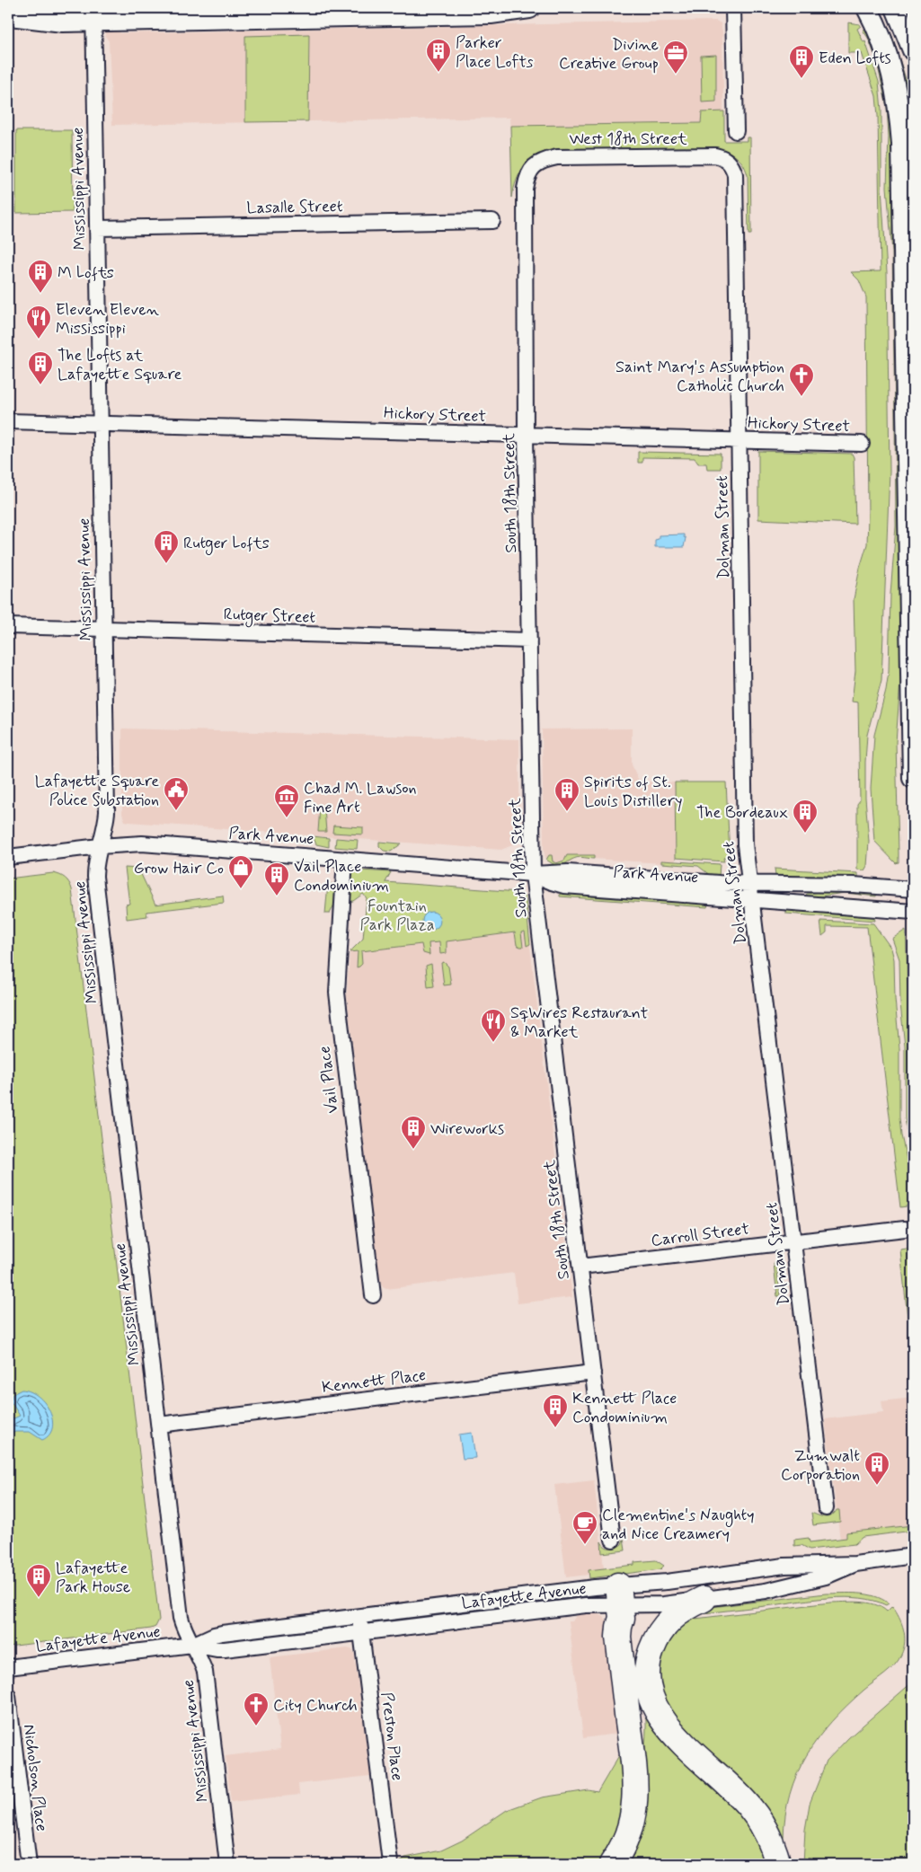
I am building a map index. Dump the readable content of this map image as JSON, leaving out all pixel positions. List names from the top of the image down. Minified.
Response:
{"streets":{"street":["West 18th Street","Mississippi Avenue","Lasalle Street","Hickory Street","South 18th Street","Dolman Street","Rutger Street","Park Avenue","Vail Place","Carroll Street","Kennett Place","Lafayette Avenue","Preston Place","Nicholson Place"]},"crossings":[["West 18th Street","South 18th Street"],["West 18th Street","Dolman Street"],["Mississippi Avenue","Lasalle Street"],["Mississippi Avenue","Hickory Street"],["Mississippi Avenue","Rutger Street"],["Mississippi Avenue","Park Avenue"],["Mississippi Avenue","Kennett Place"],["Mississippi Avenue","Lafayette Avenue"],["Hickory Street","South 18th Street"],["Hickory Street","Dolman Street"],["South 18th Street","Rutger Street"],["South 18th Street","Park Avenue"],["South 18th Street","Carroll Street"],["South 18th Street","Kennett Place"],["Dolman Street","Park Avenue"],["Dolman Street","Carroll Street"],["Park Avenue","Vail Place"],["Lafayette Avenue","Preston Place"]],"parks":["Fountain Park Plaza"],"places":{"building":["Parker Place Lofts","Eden Lofts","M Lofts","The Lofts at Lafayette Square","Rutger Lofts","Spirits of St. Louis Distillery","The Bordeaux","Vail Place Condominium","Wireworks","Kennett Place Condominium","Zumwalt Corporation","Lafayette Park House"],"office":["Divine Creative Group"],"restaurant":["Eleven Eleven Mississippi","SqWires Restaurant & Market"],"church":["Saint Mary's Assumption Catholic Church","City Church"],"public building":["Lafayette Square Police Substation"],"museum":["Chad M. Lawson Fine Art"],"shop":["Grow Hair Co"],"cafe":["Clementine's Naughty and Nice Creamery"]}}
